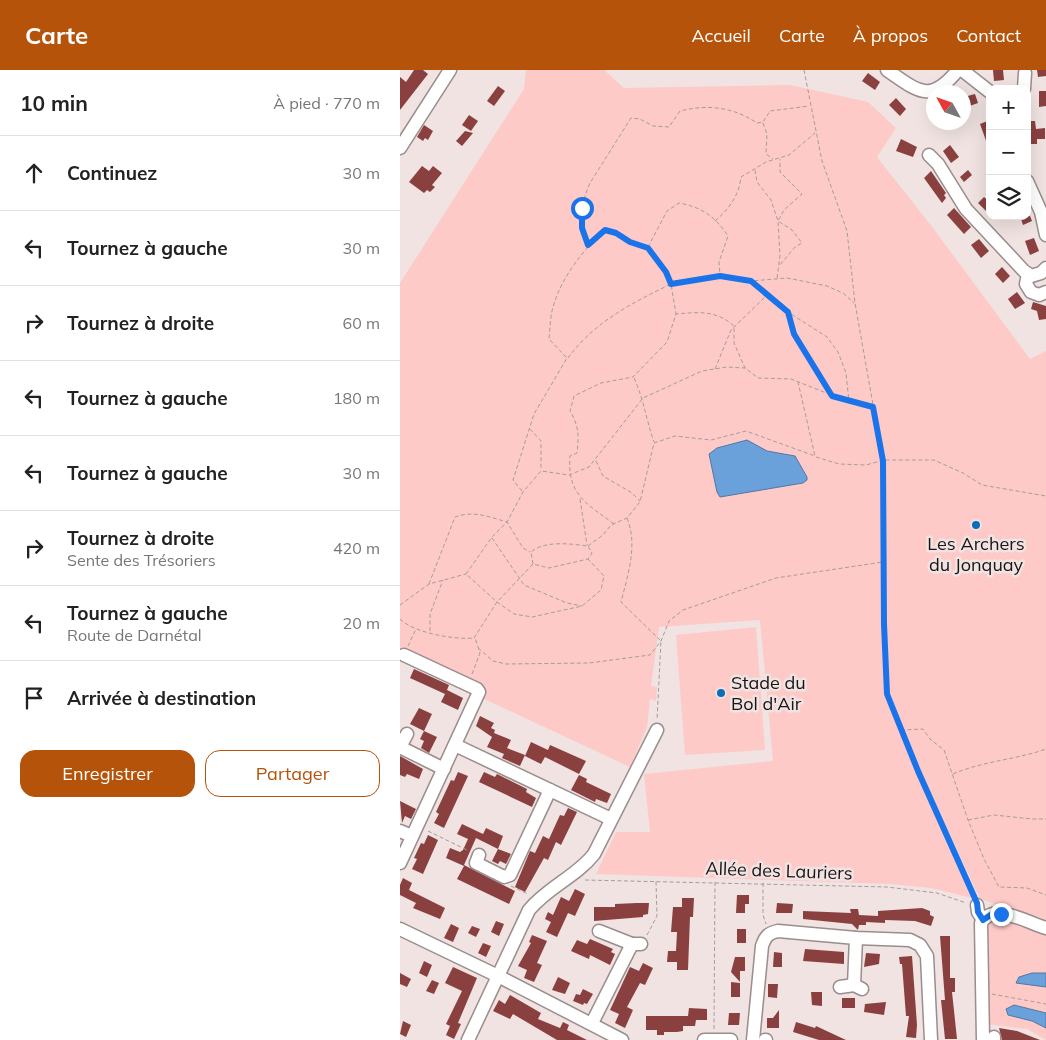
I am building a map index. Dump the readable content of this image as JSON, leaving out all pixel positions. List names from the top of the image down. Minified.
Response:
{"streets":{"path":["Allée des Lauriers"]},"places":["Les Archers du Jonquay","Stade du Bol d'Air"],"north":"top left","page":{"header":"Carte","nav":["Accueil","Carte","À propos","Contact"],"heading":["10 min","À pied · 770 m"],"map_buttons":["+","−"],"list":[["Continuez","30 m"],["Tournez à gauche","30 m"],["Tournez à droite","60 m"],["Tournez à gauche","180 m"],["Tournez à gauche","30 m"],["Tournez à droite","Sente des Trésoriers","420 m"],["Tournez à gauche","Route de Darnétal","20 m"],"Arrivée à destination"],"buttons":["Enregistrer","Partager"]}}
